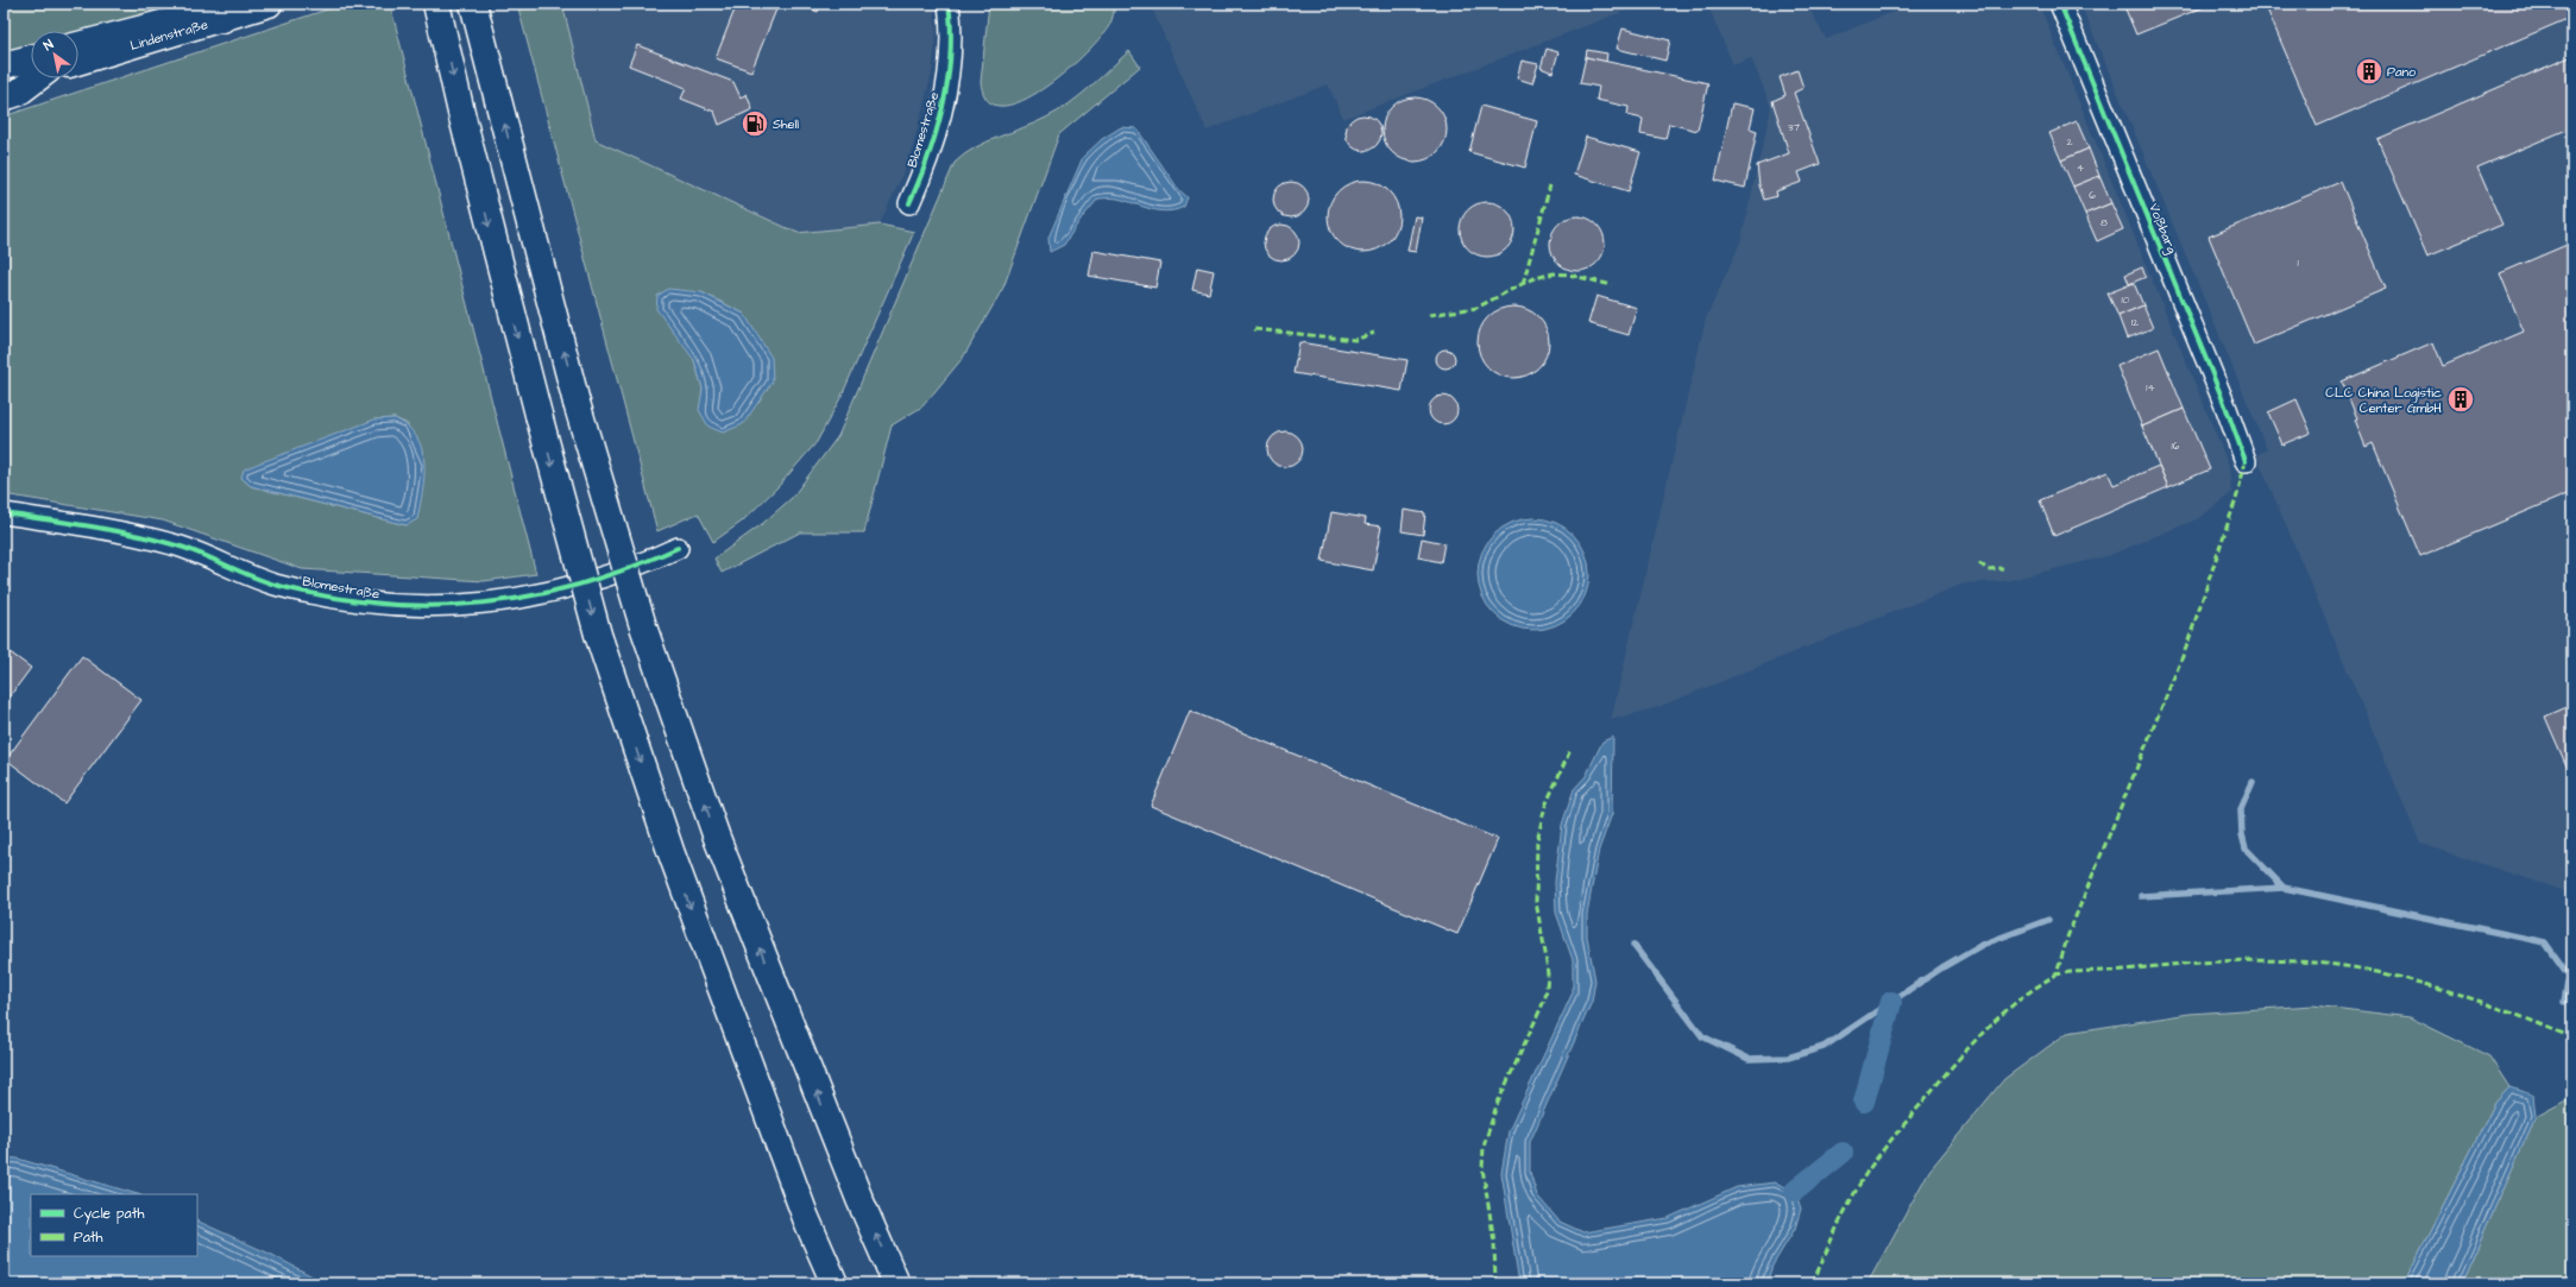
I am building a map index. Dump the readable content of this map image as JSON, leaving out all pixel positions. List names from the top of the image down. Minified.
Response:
{"streets":{"main road":["Lindenstraße"],"street":["Blomestraße","Voßbarg"]},"places":{"building":["Pano","CLC China Logistic Center GmbH"],"fuel station":["Shell"]},"house_numbers":["37","2","4","6","8","1","10","12","14","16"],"legend":["Cycle path","Path"],"north":"top left"}
